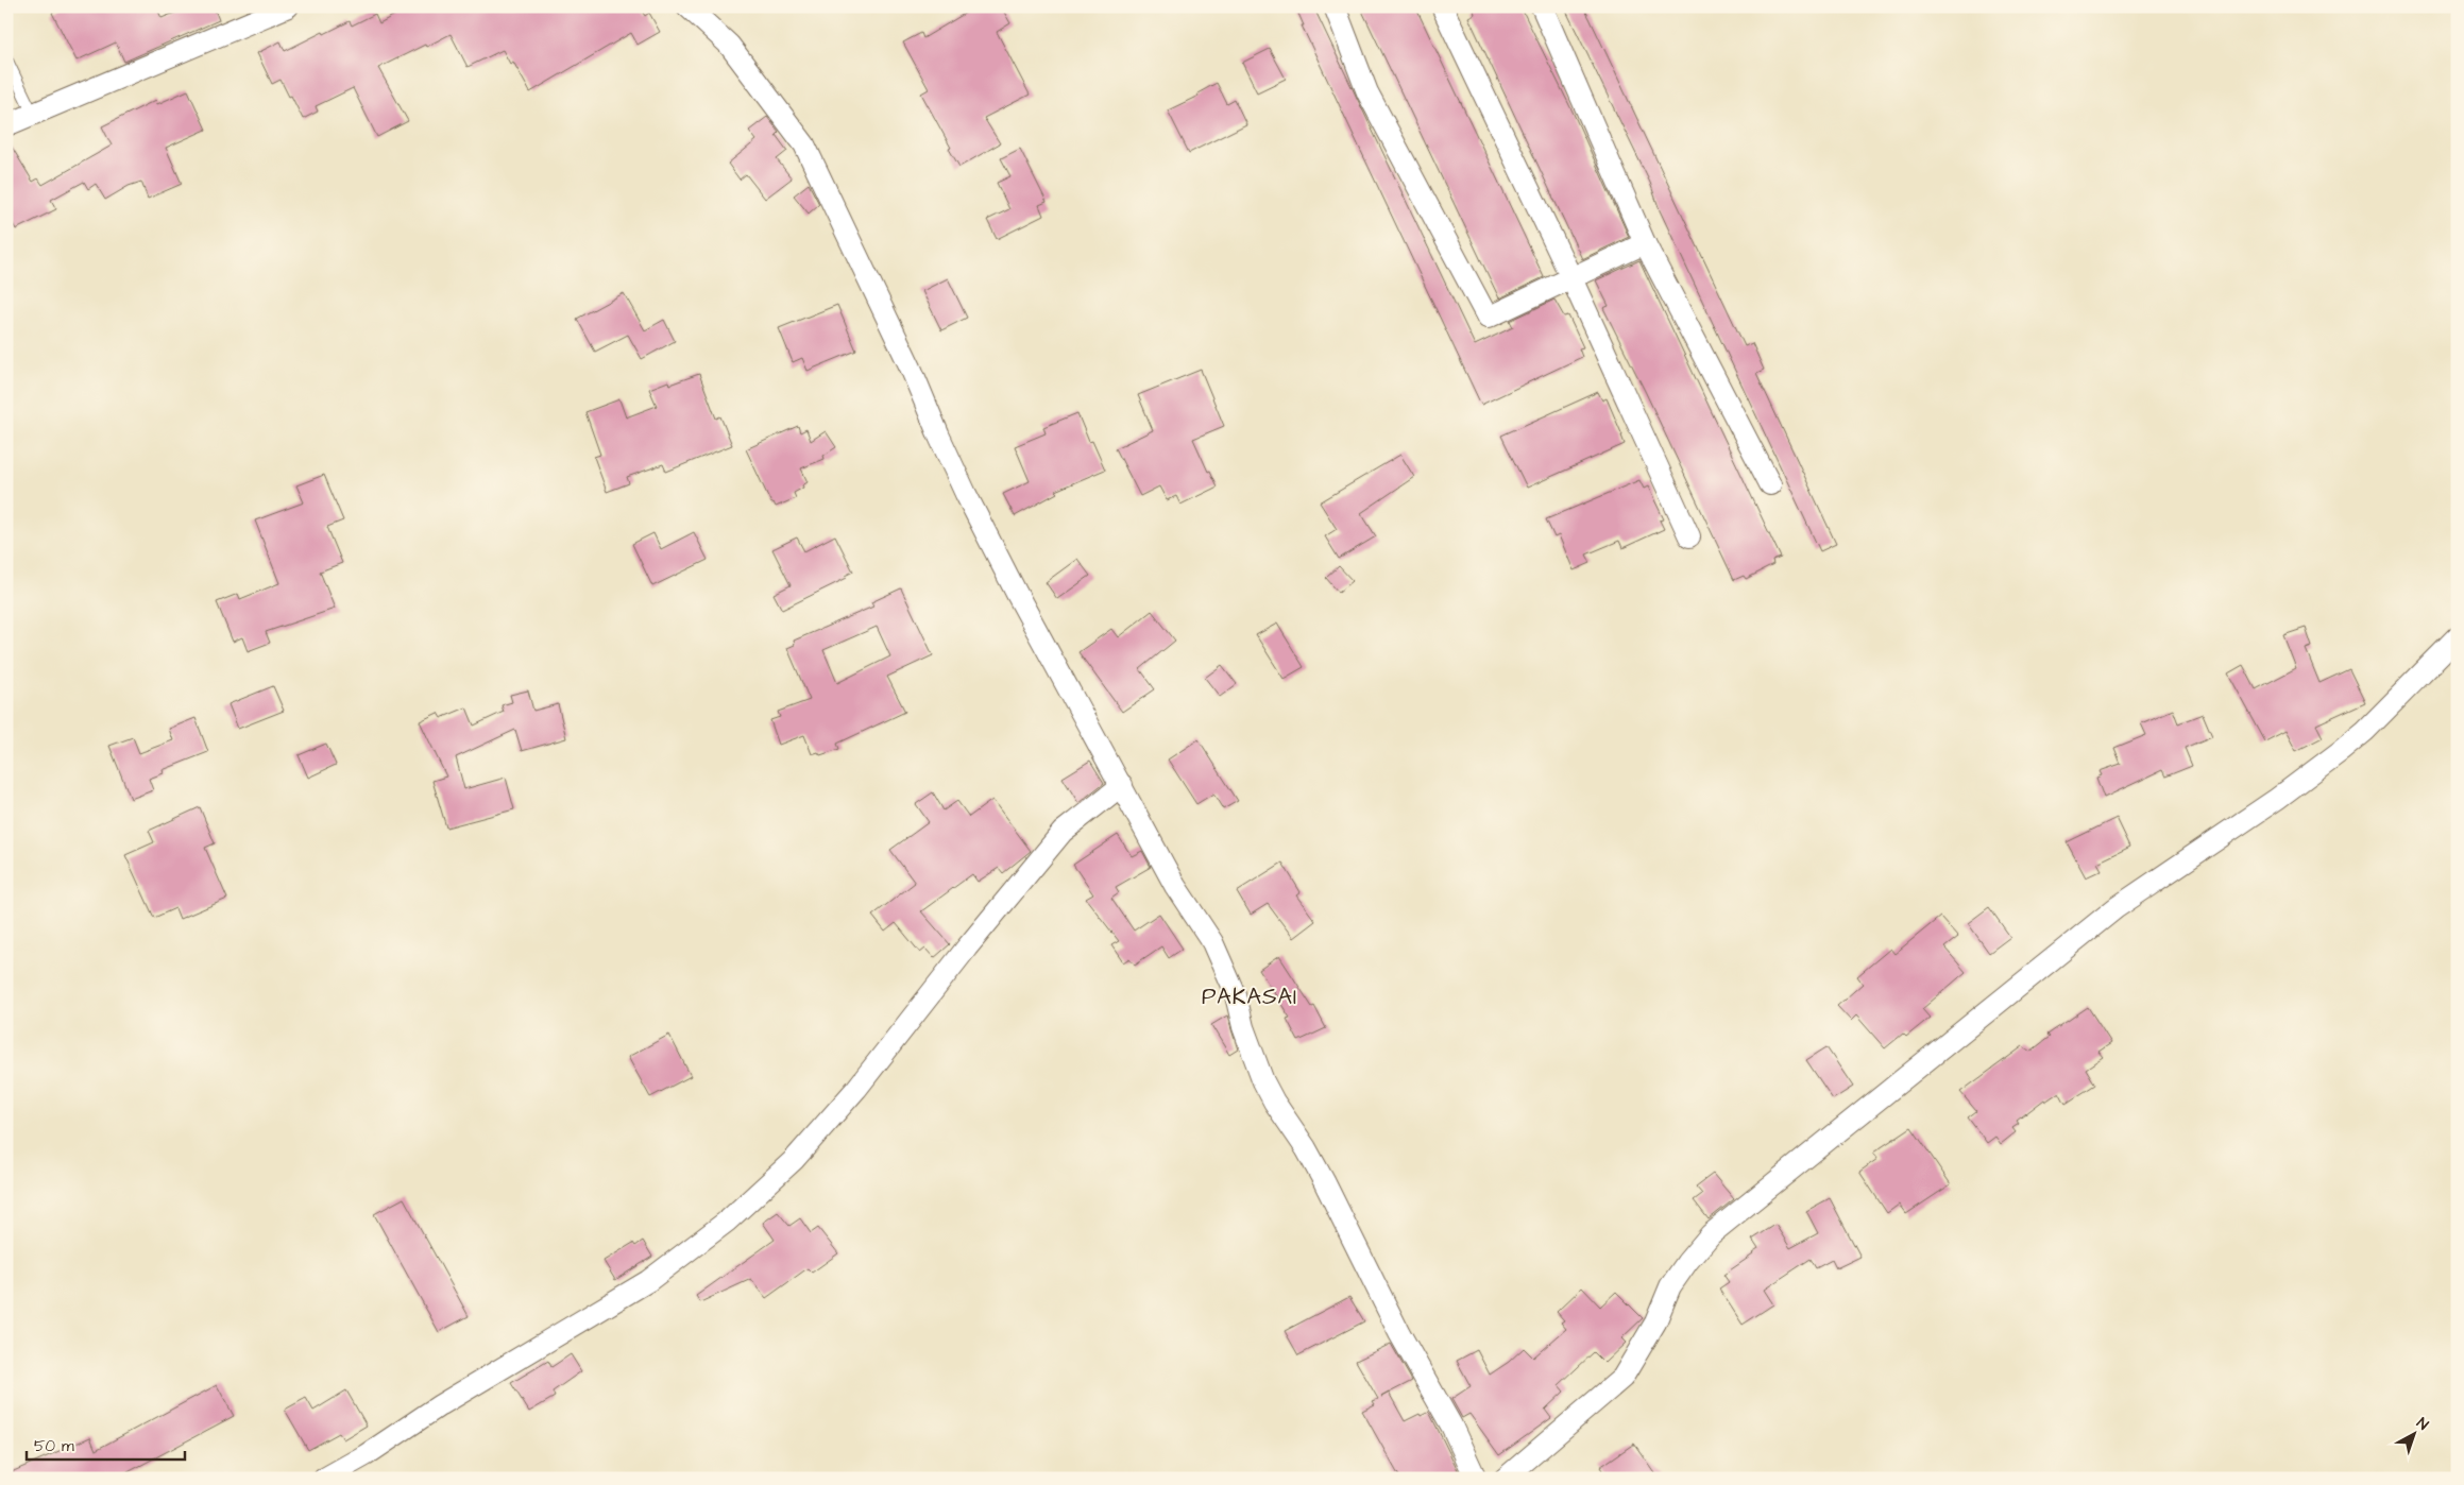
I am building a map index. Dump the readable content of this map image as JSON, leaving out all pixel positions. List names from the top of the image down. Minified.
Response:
{"districts":["PAKASAI"],"scale_bar":"50 m","north":"top right"}
